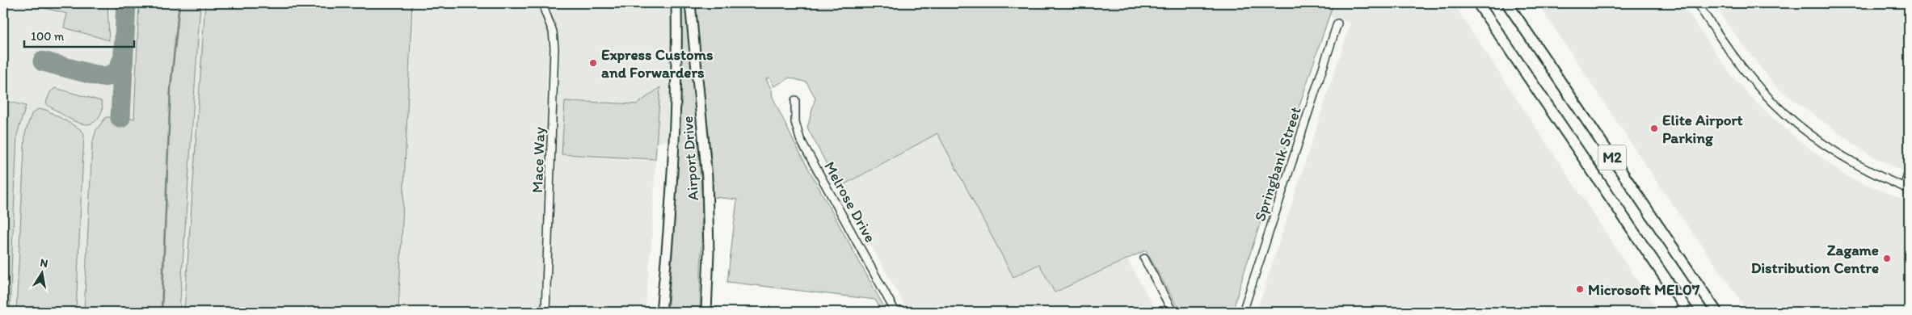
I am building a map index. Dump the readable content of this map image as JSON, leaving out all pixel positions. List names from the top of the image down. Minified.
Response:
{"streets":{"highway":["M2"],"main road":["Airport Drive"],"street":["Mace Way","Springbank Street","Melrose Drive"]},"places":["Express Customs and Forwarders","Elite Airport Parking","Zagame Distribution Centre","Microsoft MEL07"],"scale_bar":"100 m","north":"top"}
